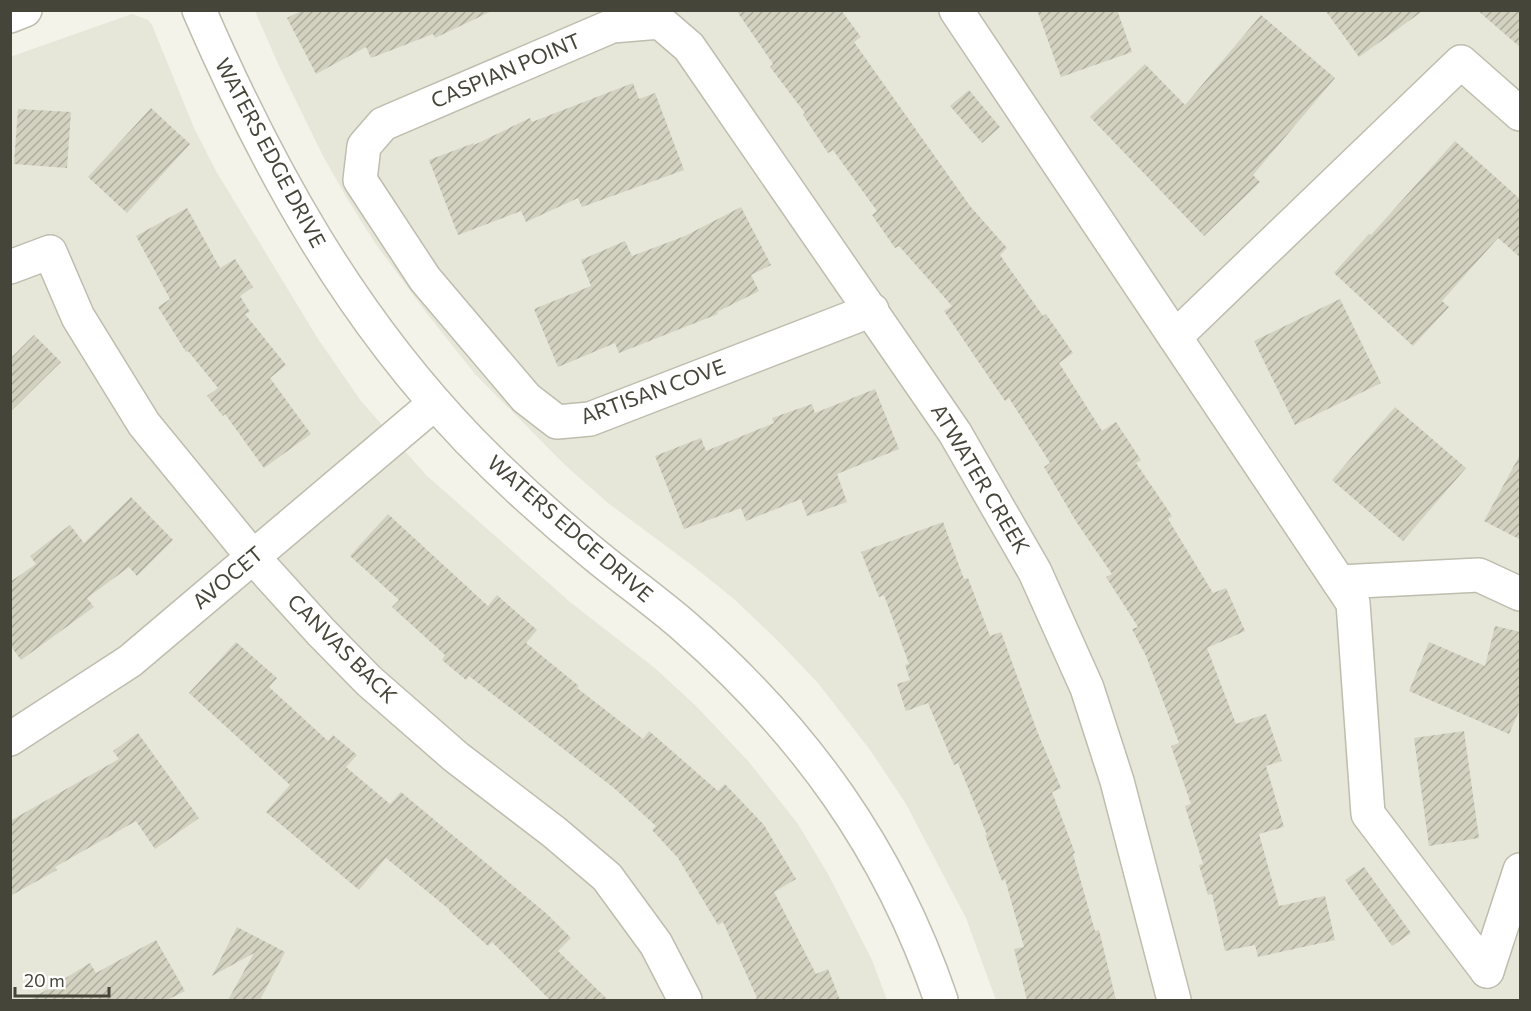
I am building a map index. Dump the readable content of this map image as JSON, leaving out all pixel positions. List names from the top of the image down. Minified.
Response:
{"streets":{"street":["CASPIAN POINT","WATERS EDGE DRIVE","ARTISAN COVE","ATWATER CREEK","AVOCET","CANVAS BACK"]},"crossings":[["CASPIAN POINT","ARTISAN COVE"],["CASPIAN POINT","ATWATER CREEK"],["WATERS EDGE DRIVE","AVOCET"],["ARTISAN COVE","ATWATER CREEK"],["AVOCET","CANVAS BACK"]],"scale_bar":"20 m"}
